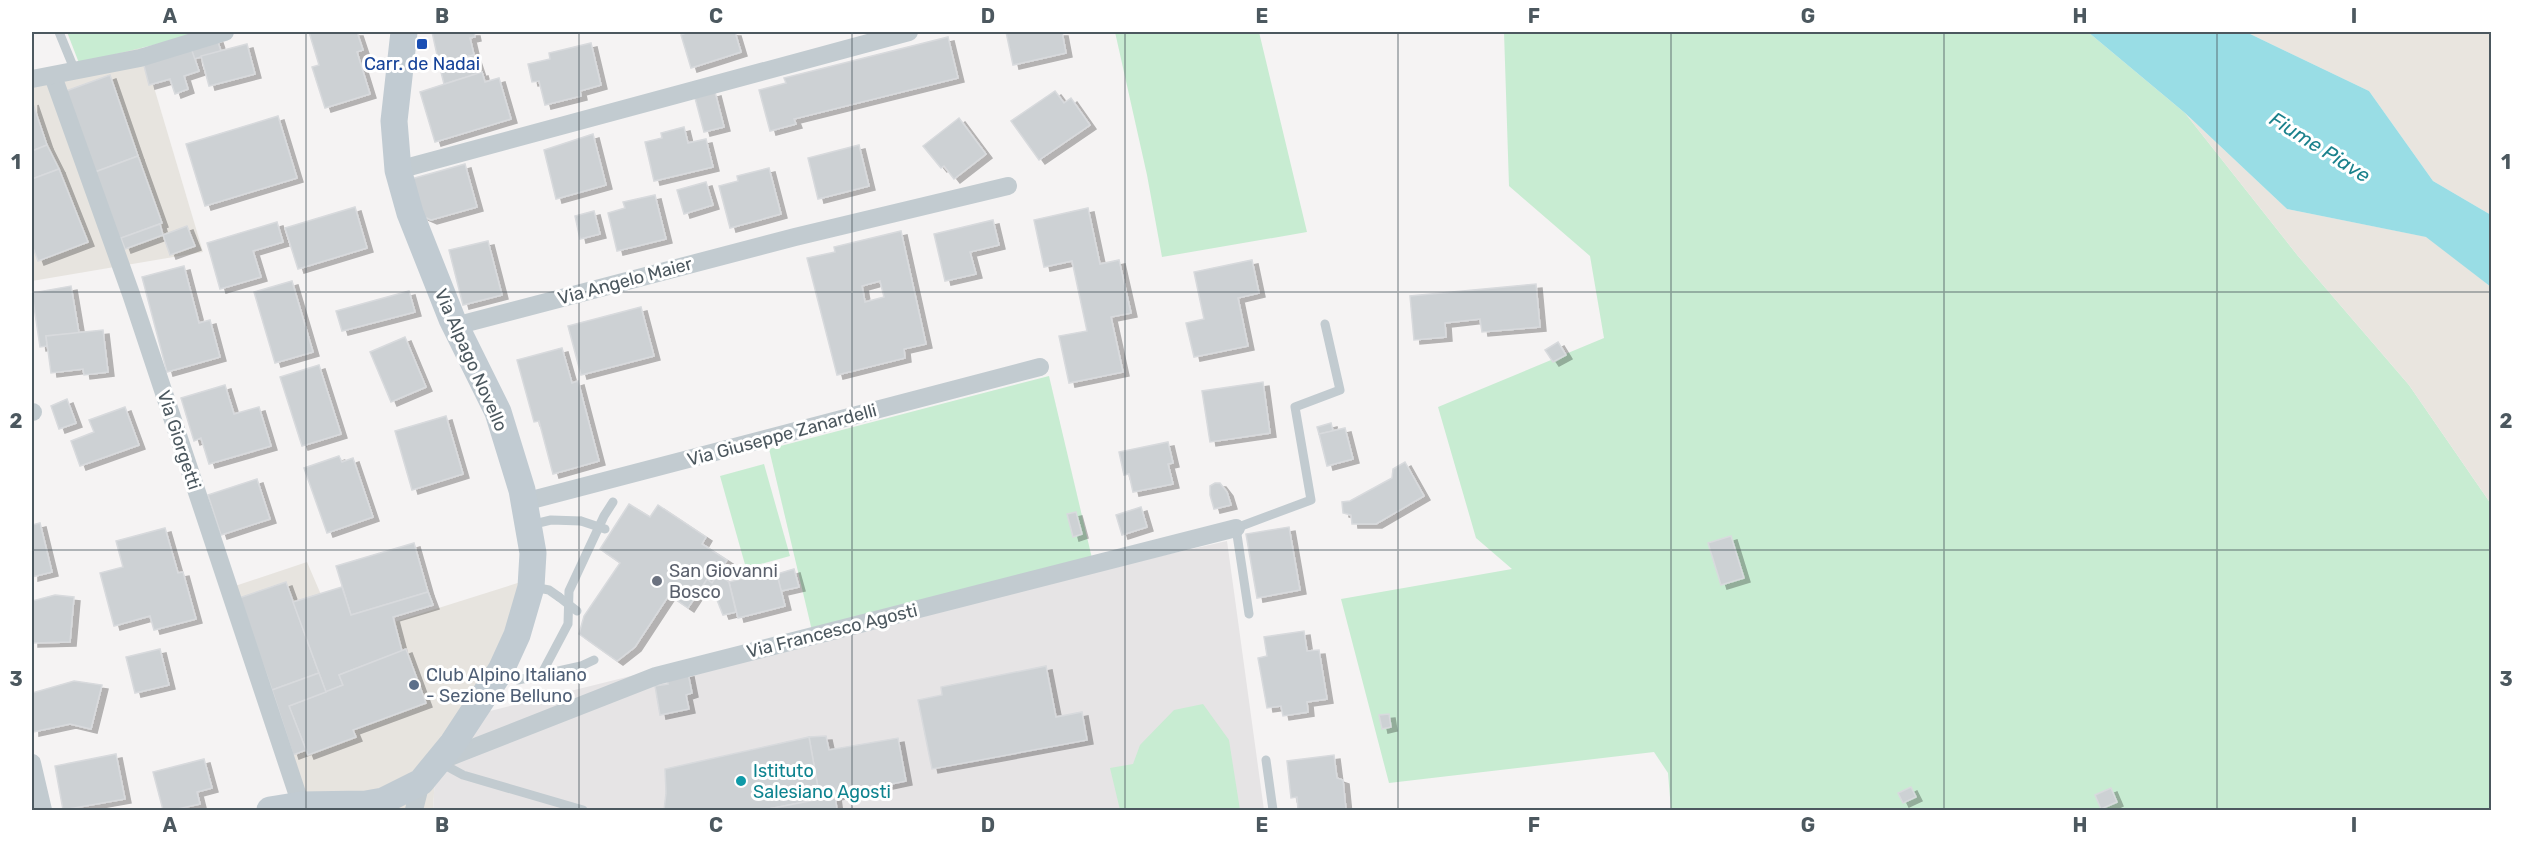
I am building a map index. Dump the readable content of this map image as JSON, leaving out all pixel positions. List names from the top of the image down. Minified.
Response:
{"streets":{"street":["Via Angelo Maier","Via Alpago Novello","Via Giuseppe Zanardelli","Via Giorgetti","Via Francesco Agosti"]},"crossings":[["Via Angelo Maier","Via Alpago Novello"],["Via Alpago Novello","Via Giuseppe Zanardelli"],["Via Alpago Novello","Via Francesco Agosti"]],"water":["Fiume Piave"],"places":{"transit":["Carr. de Nadai"],"other":["San Giovanni Bosco","Club Alpino Italiano - Sezione Belluno","Istituto Salesiano Agosti"]},"grid":{"columns":["A","B","C","D","E","F","G","H","I"],"rows":["1","2","3"]}}
